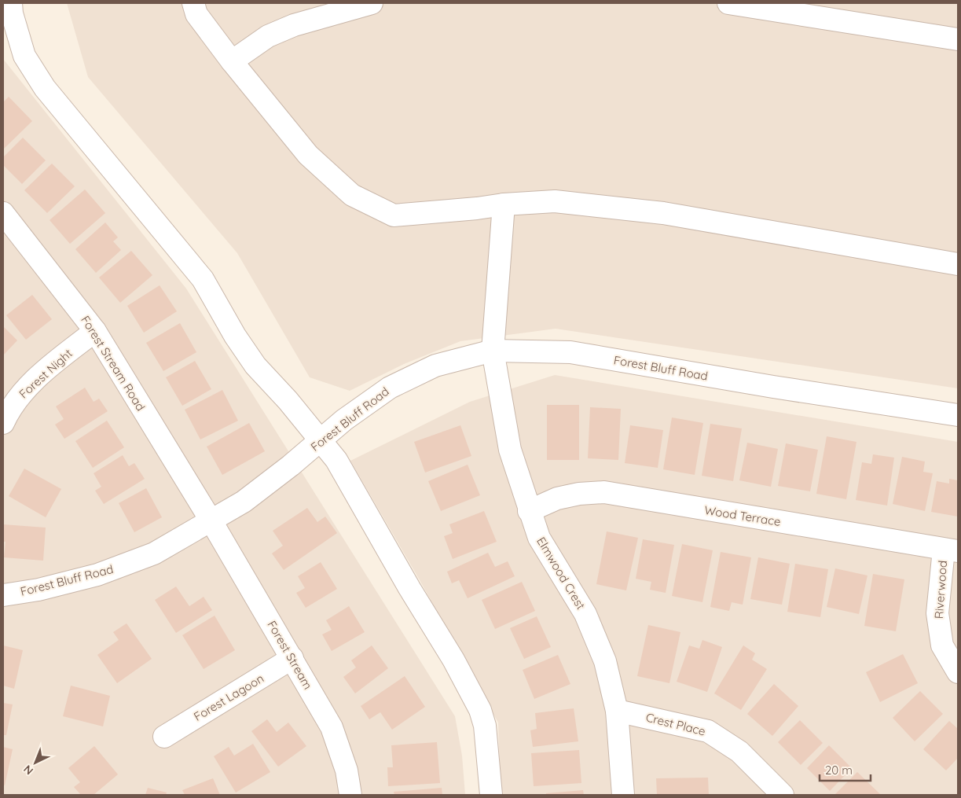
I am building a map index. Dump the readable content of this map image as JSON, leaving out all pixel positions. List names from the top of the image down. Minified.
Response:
{"streets":{"street":["Forest Stream Road","Forest Bluff Road","Forest Night","Wood Terrace","Elmwood Crest","Riverwood","Forest Stream","Forest Lagoon","Crest Place"]},"crossings":[["Forest Stream Road","Forest Bluff Road"],["Forest Stream Road","Forest Night"],["Forest Stream Road","Forest Stream"],["Forest Bluff Road","Elmwood Crest"],["Forest Bluff Road","Forest Stream"],["Wood Terrace","Elmwood Crest"],["Wood Terrace","Riverwood"],["Elmwood Crest","Crest Place"],["Forest Stream","Forest Lagoon"]],"scale_bar":"20 m","north":"bottom left"}
